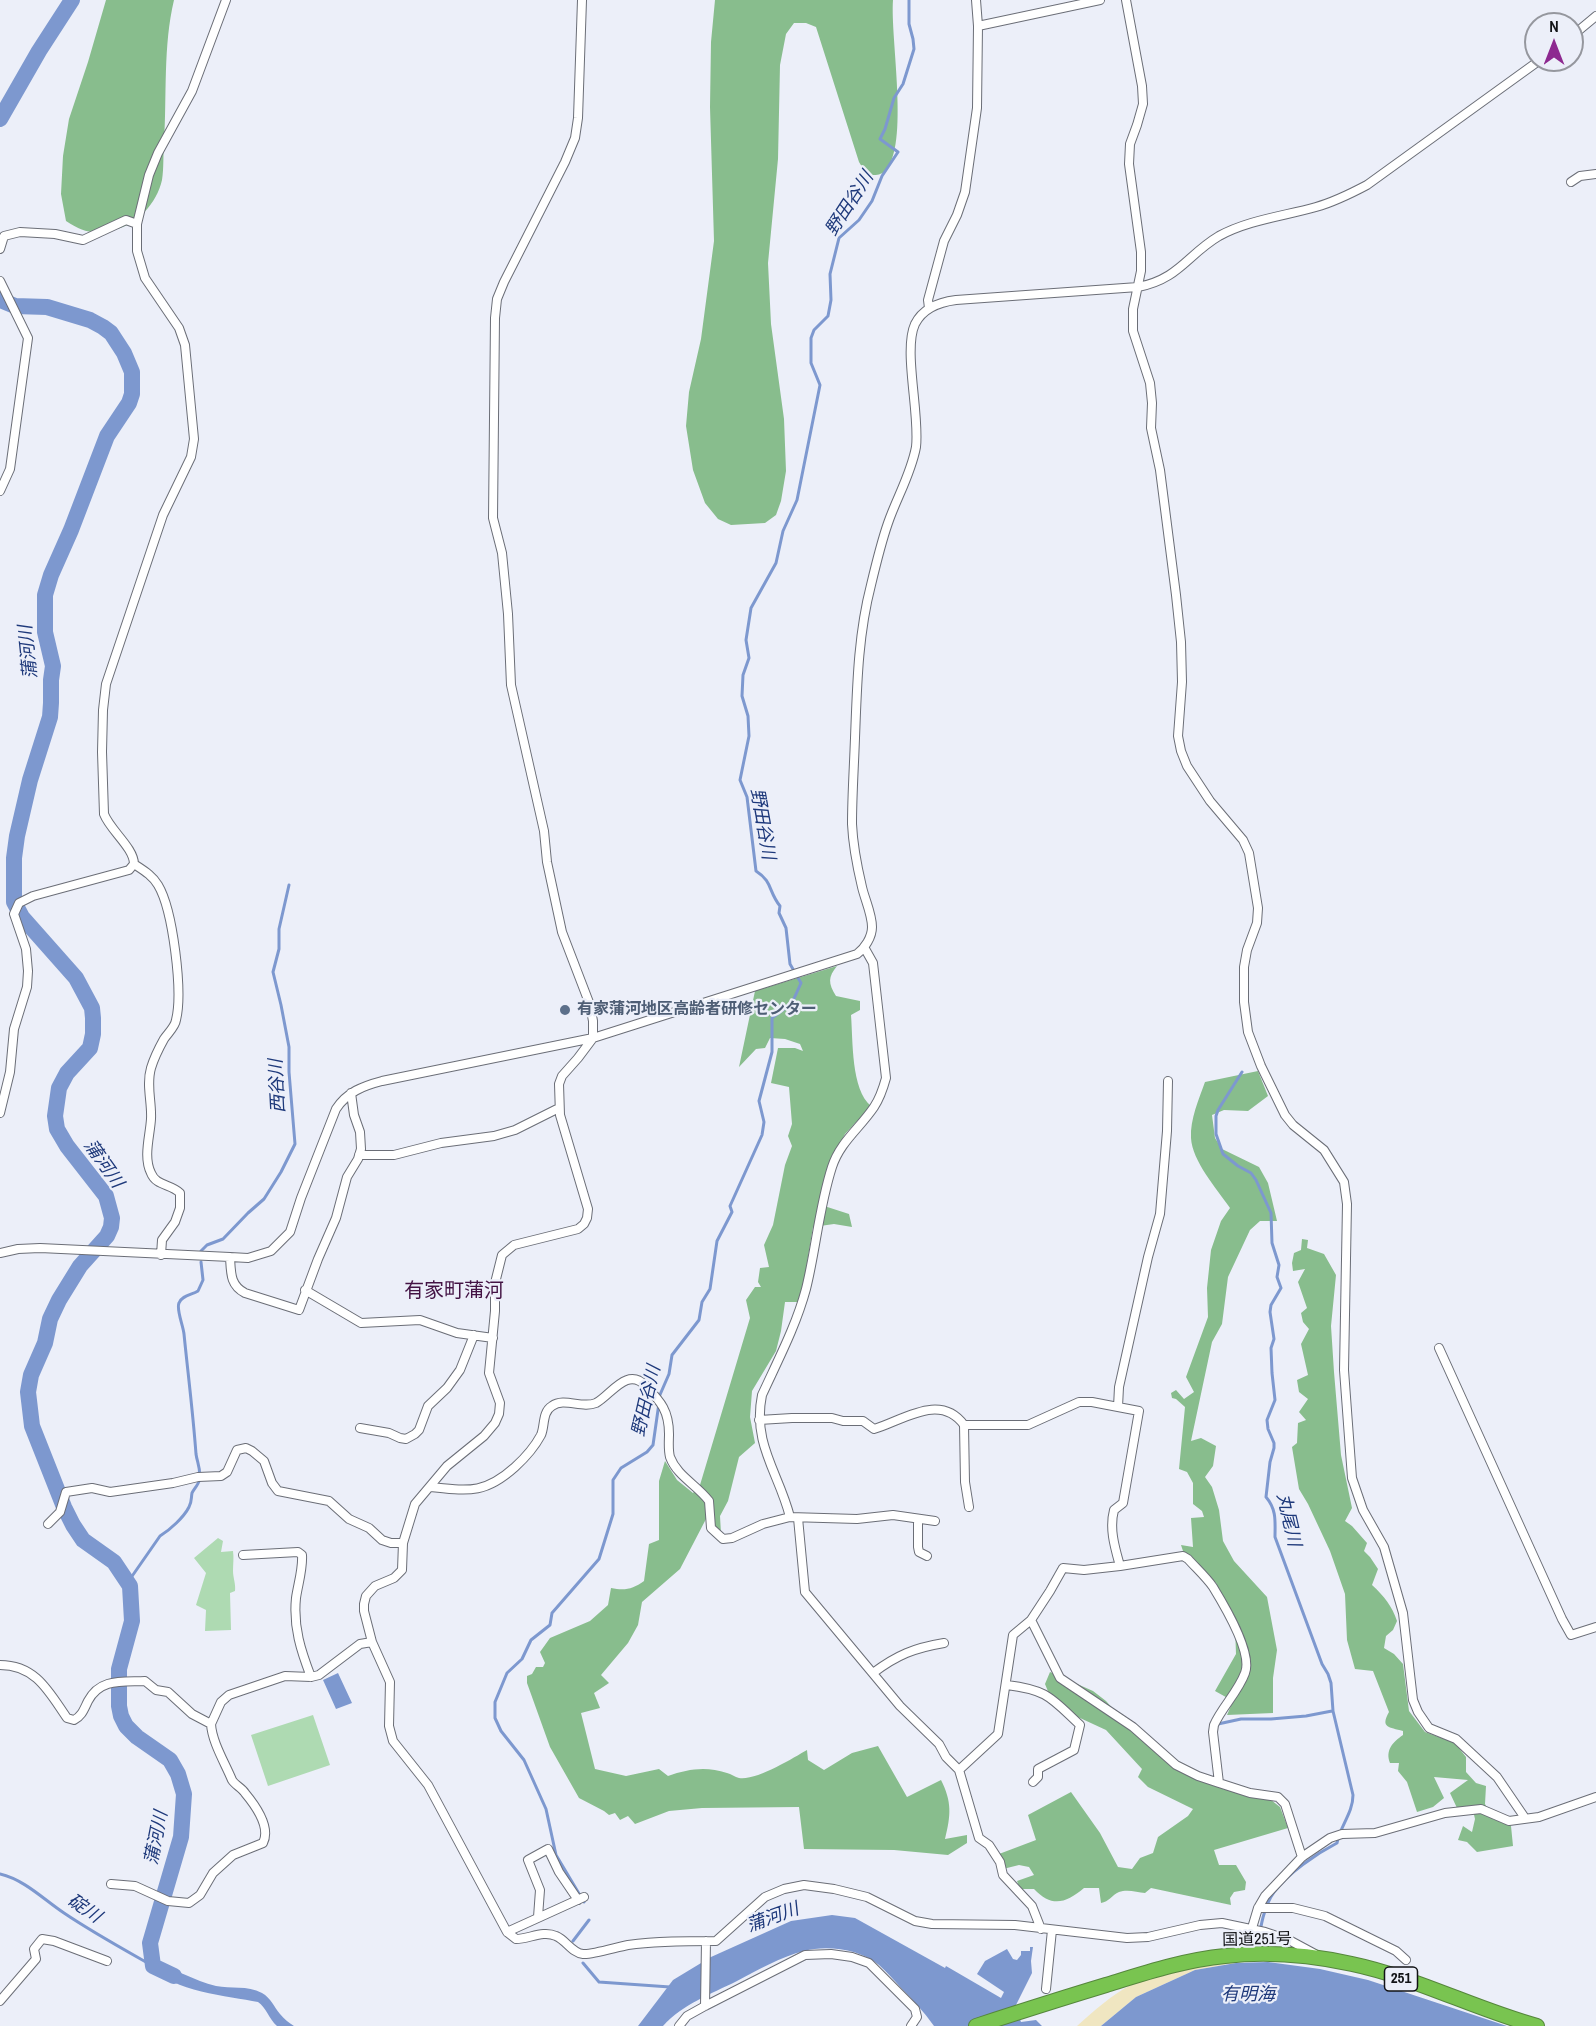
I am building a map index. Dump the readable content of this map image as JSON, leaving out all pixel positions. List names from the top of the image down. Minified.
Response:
{"streets":{"highway":["国道251号","251"]},"districts":["有家町蒲河"],"water":["野田谷川","蒲河川","西谷川","丸尾川","碇川","有明海"],"places":["有家蒲河地区高齢者研修センター"],"north":"top"}
